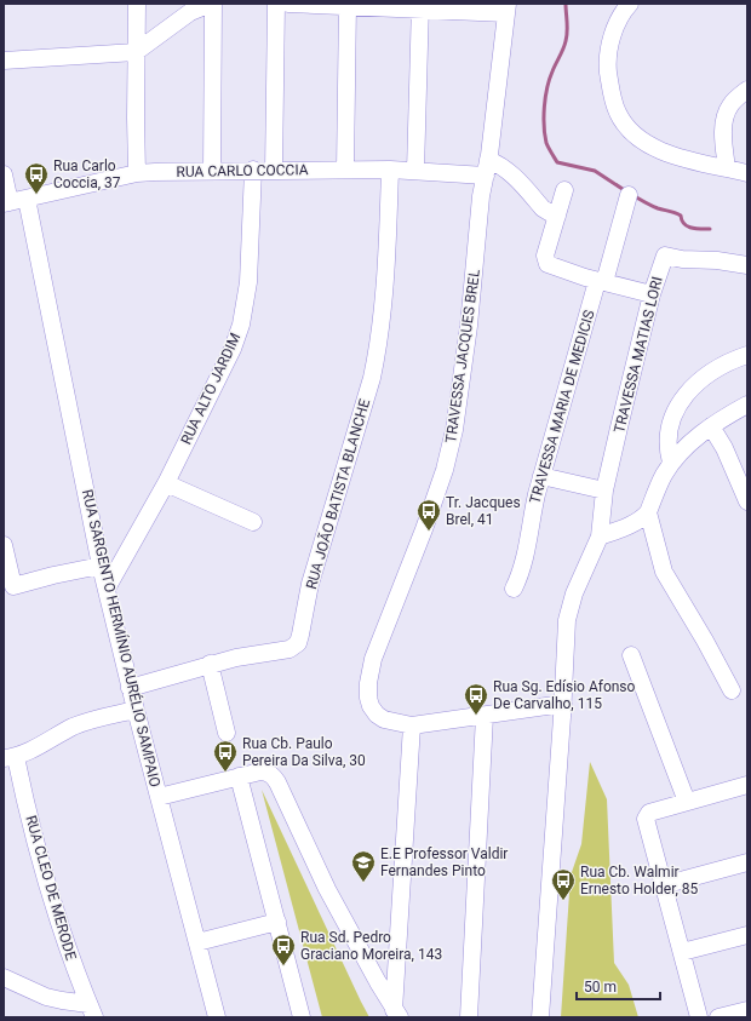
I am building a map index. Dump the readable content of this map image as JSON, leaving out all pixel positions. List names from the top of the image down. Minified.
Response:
{"streets":{"street":["RUA CARLO COCCIA","TRAVESSA MATIAS LORI","TRAVESSA JACQUES BREL","RUA ALTO JARDIM","TRAVESSA MARIA DE MEDICIS","RUA JOÃO BATISTA BLANCHE","RUA SARGENTO HERMÍNIO AURÉLIO SAMPAIO","RUA CLEO DE MERODE"]},"crossings":[["RUA CARLO COCCIA","TRAVESSA JACQUES BREL"],["RUA CARLO COCCIA","RUA ALTO JARDIM"],["RUA CARLO COCCIA","RUA JOÃO BATISTA BLANCHE"],["RUA CARLO COCCIA","RUA SARGENTO HERMÍNIO AURÉLIO SAMPAIO"],["TRAVESSA MATIAS LORI","TRAVESSA JACQUES BREL"],["RUA ALTO JARDIM","RUA SARGENTO HERMÍNIO AURÉLIO SAMPAIO"],["RUA JOÃO BATISTA BLANCHE","RUA SARGENTO HERMÍNIO AURÉLIO SAMPAIO"]],"places":{"bus stop":["Rua Carlo Coccia, 37","Tr. Jacques Brel, 41","Rua Sg. Edísio Afonso De Carvalho, 115","Rua Cb. Paulo Pereira Da Silva, 30","Rua Cb. Walmir Ernesto Holder, 85","Rua Sd. Pedro Graciano Moreira, 143"],"school or university":["E.E Professor Valdir Fernandes Pinto"]},"scale_bar":"50 m"}
